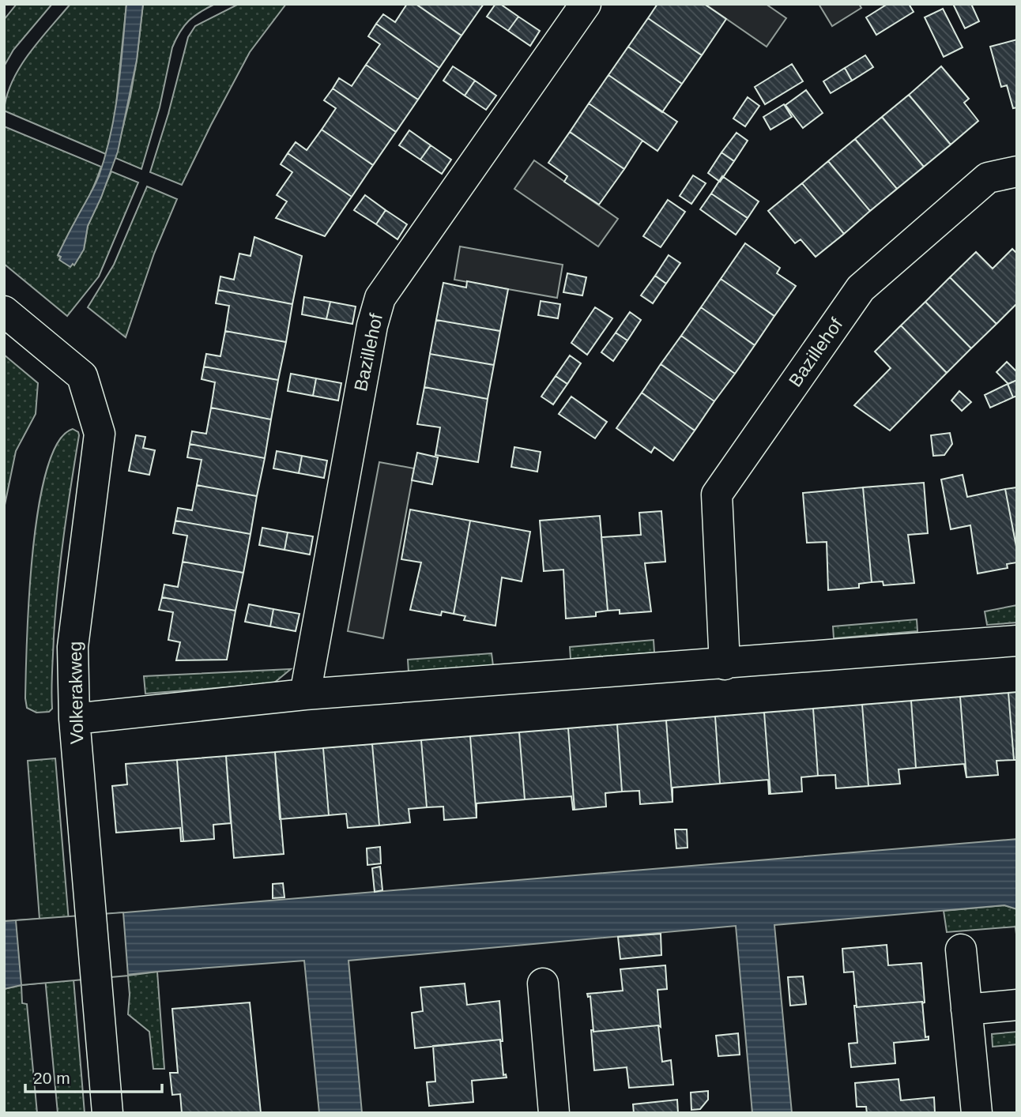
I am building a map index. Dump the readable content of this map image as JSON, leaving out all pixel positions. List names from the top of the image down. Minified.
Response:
{"streets":{"street":["Bazillehof","Volkerakweg"]},"scale_bar":"20 m"}
